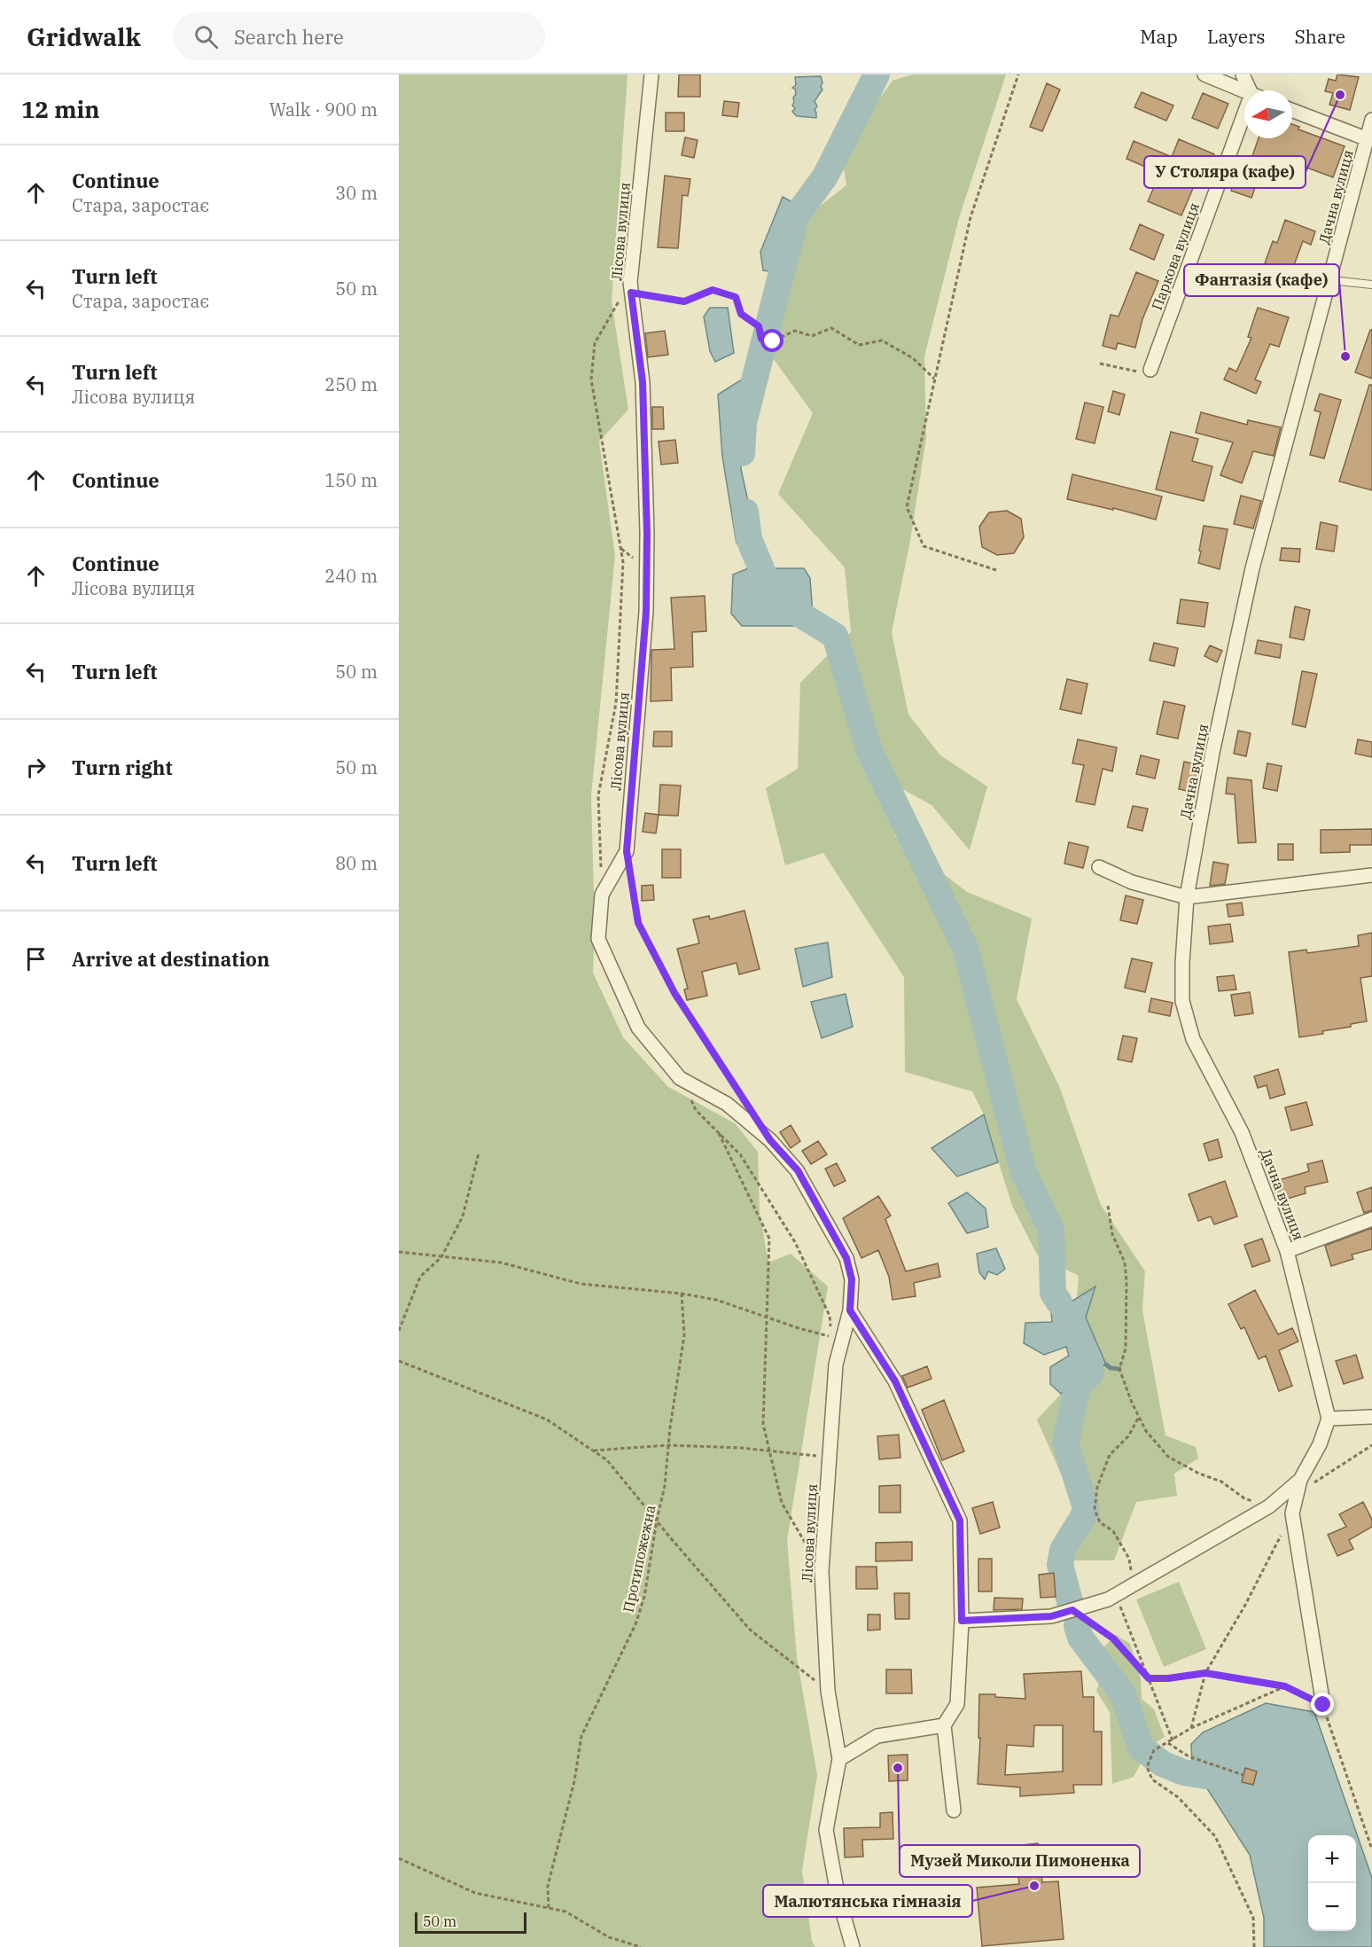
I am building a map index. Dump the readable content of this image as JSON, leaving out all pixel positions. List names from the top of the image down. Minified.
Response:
{"streets":{"street":["Дачна вулиця","Лісова вулиця","Паркова вулиця"],"path":["Протипожежна"]},"places":["У Столяра (кафе)","Фантазія (кафе)","Музей Миколи Пимоненка","Малютянська гімназія"],"scale_bar":"50 m","north":"left","page":{"header":"Gridwalk","search":"Search here","nav":["Map","Layers","Share"],"heading":["12 min","Walk · 900 m"],"list":[["Continue","Стара, заростає","30 m"],["Turn left","Стара, заростає","50 m"],["Turn left","Лісова вулиця","250 m"],["Continue","150 m"],["Continue","Лісова вулиця","240 m"],["Turn left","50 m"],["Turn right","50 m"],["Turn left","80 m"],"Arrive at destination"],"map_buttons":["+","−"],"scale":"50 m"}}
